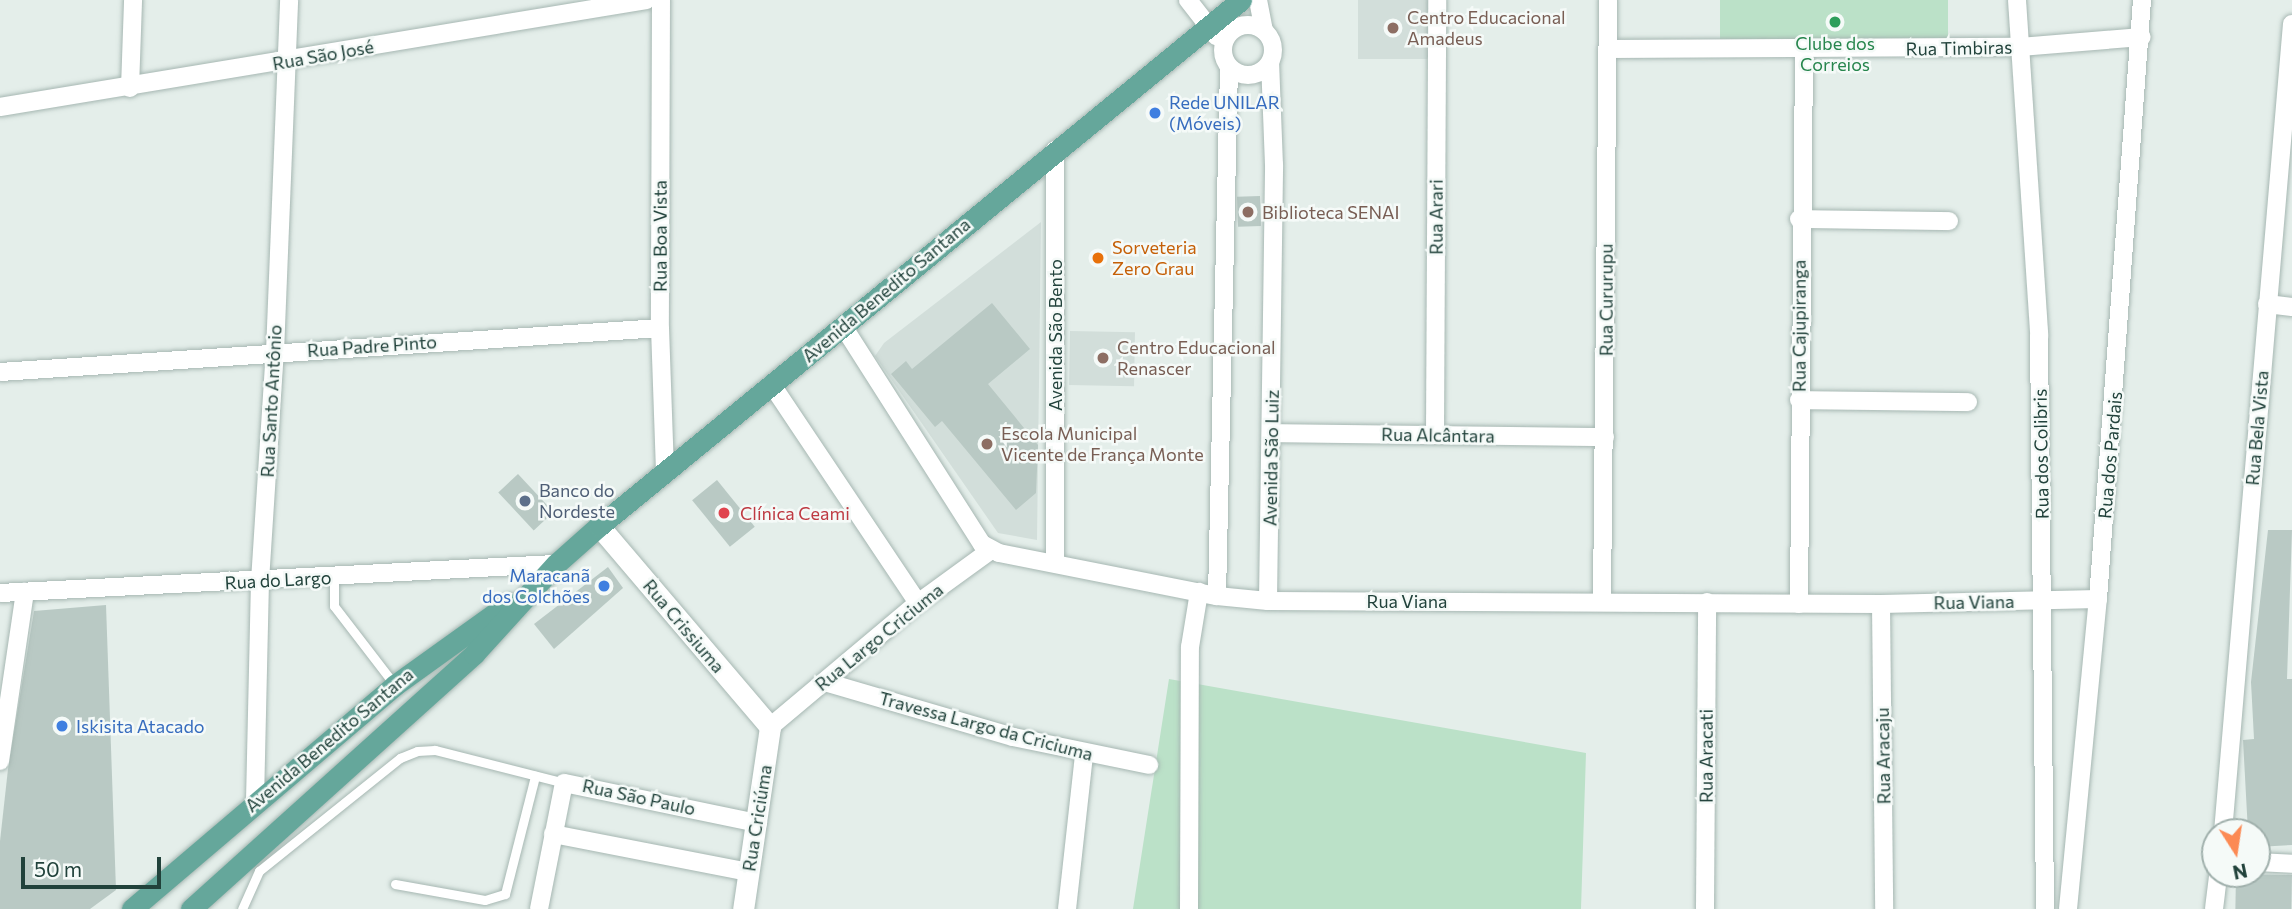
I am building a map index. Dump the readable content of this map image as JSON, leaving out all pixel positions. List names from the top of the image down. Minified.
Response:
{"streets":{"main road":["Avenida Benedito Santana"],"street":["Rua Timbiras","Rua São José","Rua Arari","Rua Boa Vista","Rua Cururupu","Rua Cajupiranga","Avenida São Bento","Rua Padre Pinto","Rua Santo Antônio","Rua Bela Vista","Rua Alcântara","Rua dos Colibris","Rua dos Pardais","Avenida São Luiz","Rua do Largo","Rua Viana","Rua Crissiuma","Rua Largo Criciuma","Travessa Largo da Criciuma","Rua Aracati","Rua Aracaju","Rua São Paulo","Rua Criciúma"]},"crossings":[["Rua Timbiras","Rua Cururupu"],["Rua Timbiras","Rua Cajupiranga"],["Rua Timbiras","Rua dos Colibris"],["Rua Timbiras","Rua dos Pardais"],["Rua São José","Rua Santo Antônio"],["Rua Arari","Rua Alcântara"],["Rua Boa Vista","Avenida Benedito Santana"],["Rua Boa Vista","Rua Padre Pinto"],["Avenida Benedito Santana","Avenida São Bento"],["Avenida Benedito Santana","Rua Santo Antônio"],["Avenida Benedito Santana","Rua do Largo"],["Avenida Benedito Santana","Rua Crissiuma"],["Rua Cururupu","Rua Alcântara"],["Rua Cururupu","Rua Viana"],["Rua Cajupiranga","Rua Viana"],["Avenida São Bento","Rua Viana"],["Rua Padre Pinto","Rua Santo Antônio"],["Rua Santo Antônio","Rua do Largo"],["Rua Alcântara","Avenida São Luiz"],["Rua dos Colibris","Rua Viana"],["Rua dos Pardais","Rua Viana"],["Avenida São Luiz","Rua Viana"],["Rua Viana","Rua Largo Criciuma"],["Rua Viana","Rua Aracati"],["Rua Viana","Rua Aracaju"],["Rua Crissiuma","Rua Largo Criciuma"],["Rua Crissiuma","Rua Criciúma"],["Rua Largo Criciuma","Travessa Largo da Criciuma"],["Rua Largo Criciuma","Rua Criciúma"],["Rua São Paulo","Rua Criciúma"]],"places":["Clube dos Correios","Centro Educacional Amadeus","Rede UNILAR (Móveis)","Biblioteca SENAI","Sorveteria Zero Grau","Centro Educacional Renascer","Escola Municipal Vicente de França Monte","Banco do Nordeste","Clínica Ceami","Maracanã dos Colchões","Iskisita Atacado"],"scale_bar":"50 m","north":"bottom"}
